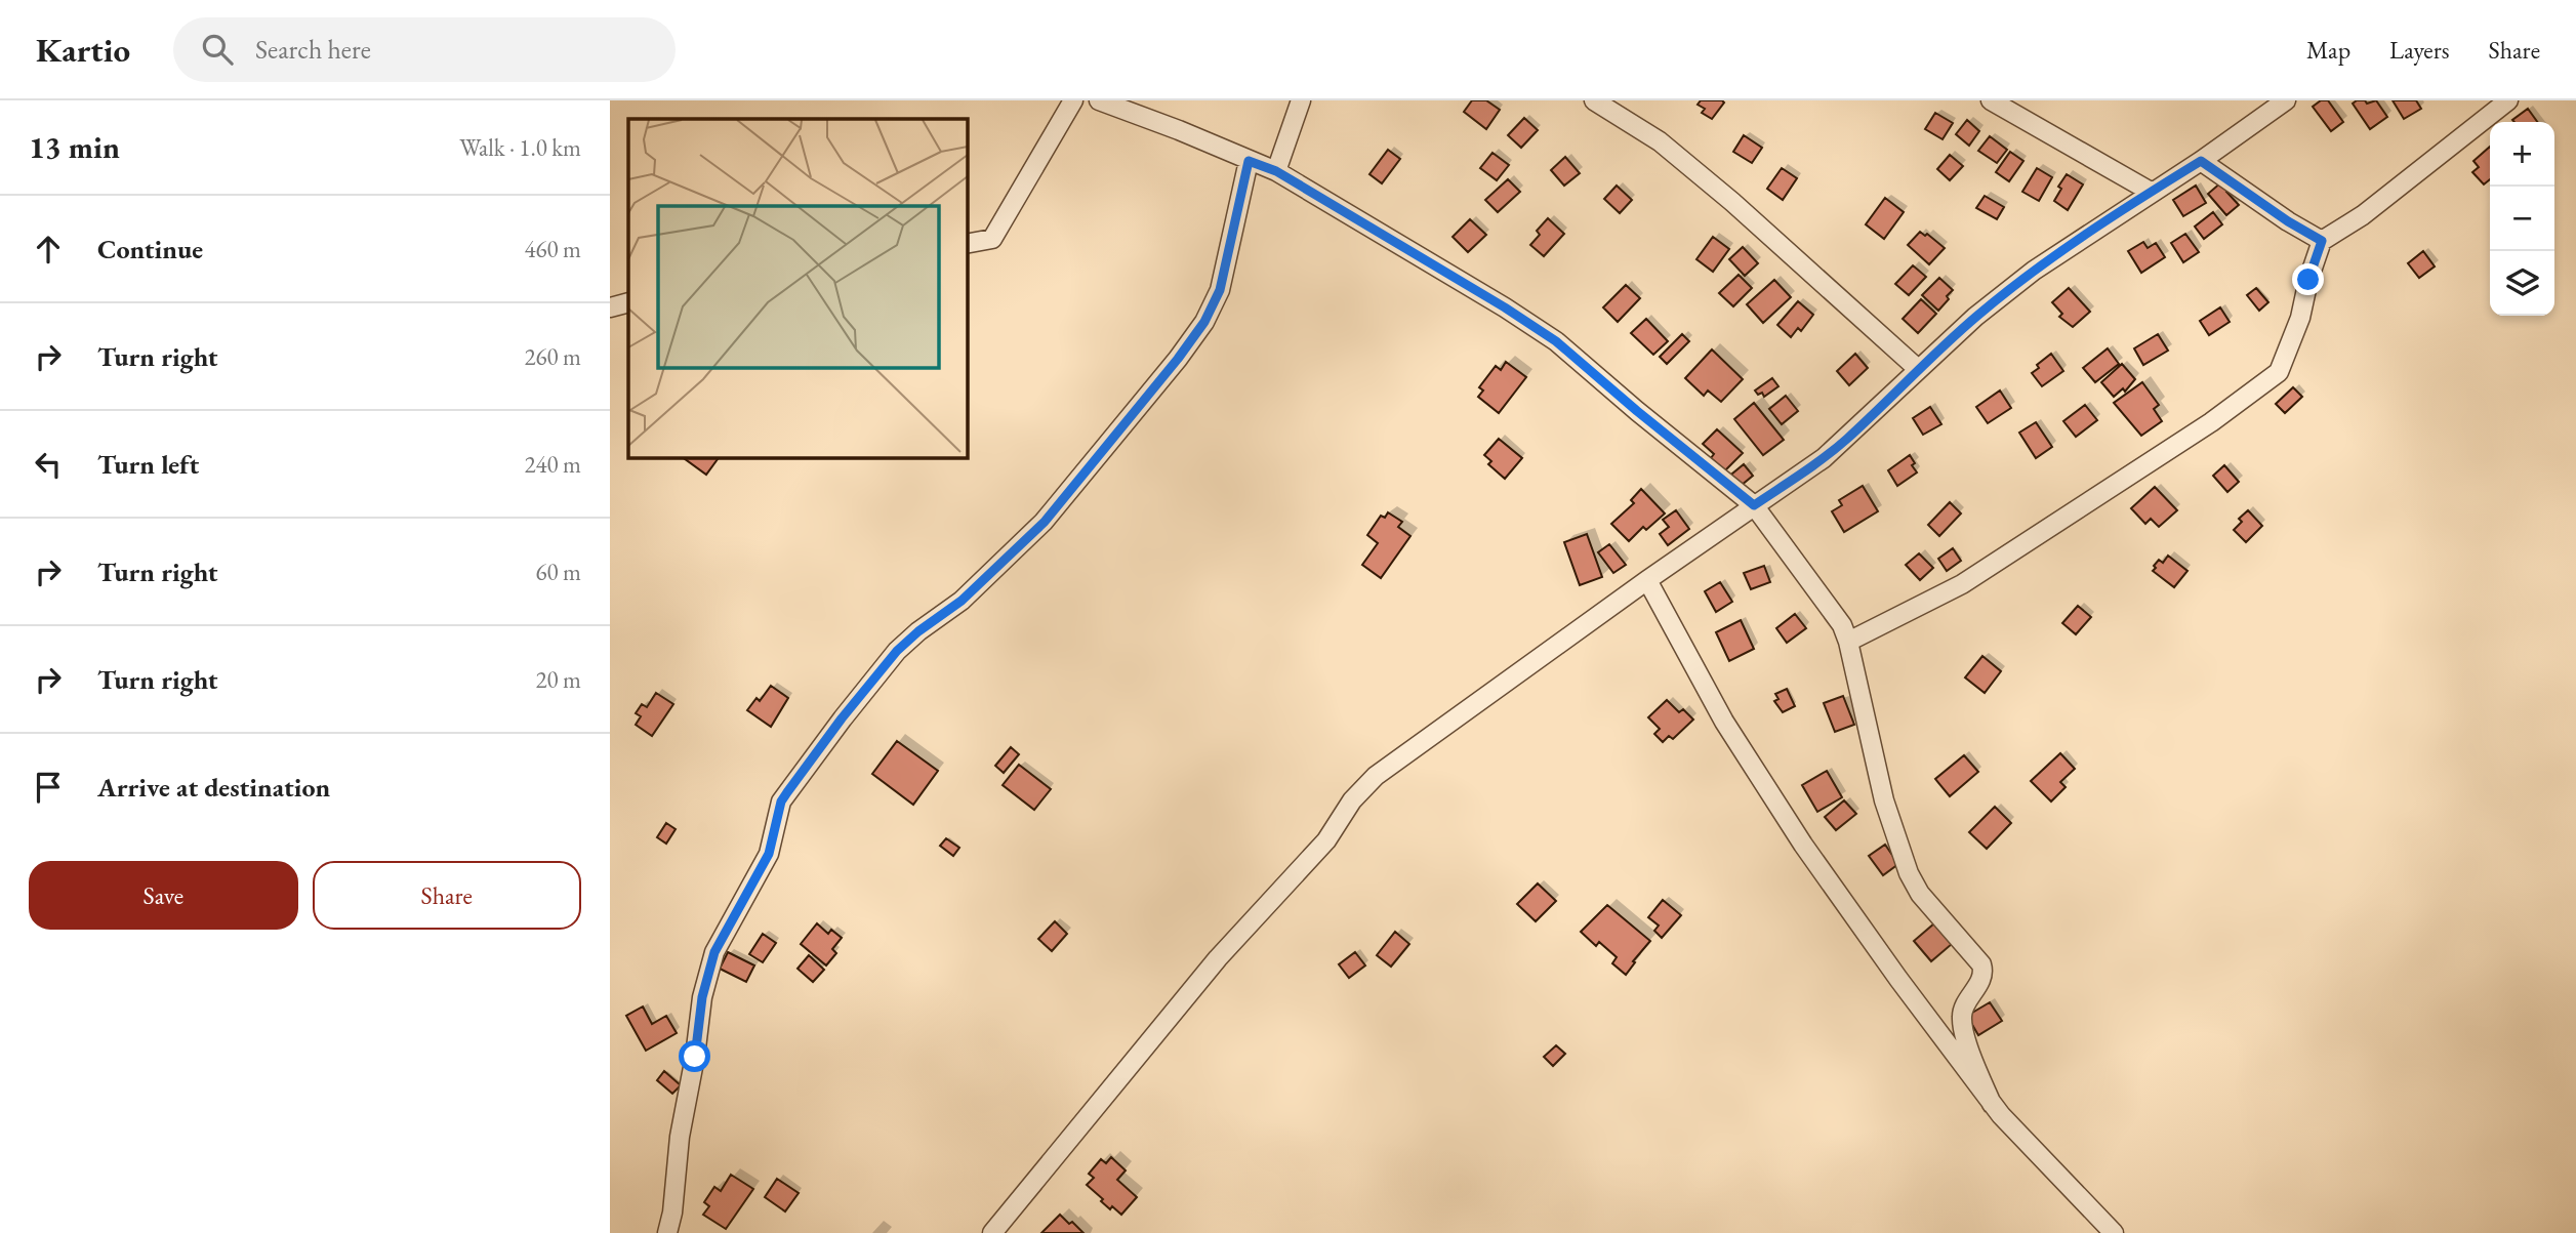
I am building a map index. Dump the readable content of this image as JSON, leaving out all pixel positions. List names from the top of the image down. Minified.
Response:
{"page":{"header":"Kartio","search":"Search here","nav":["Map","Layers","Share"],"heading":["13 min","Walk · 1.0 km"],"map_buttons":["+","−"],"list":[["Continue","460 m"],["Turn right","260 m"],["Turn left","240 m"],["Turn right","60 m"],["Turn right","20 m"],"Arrive at destination"],"buttons":["Save","Share"]}}
